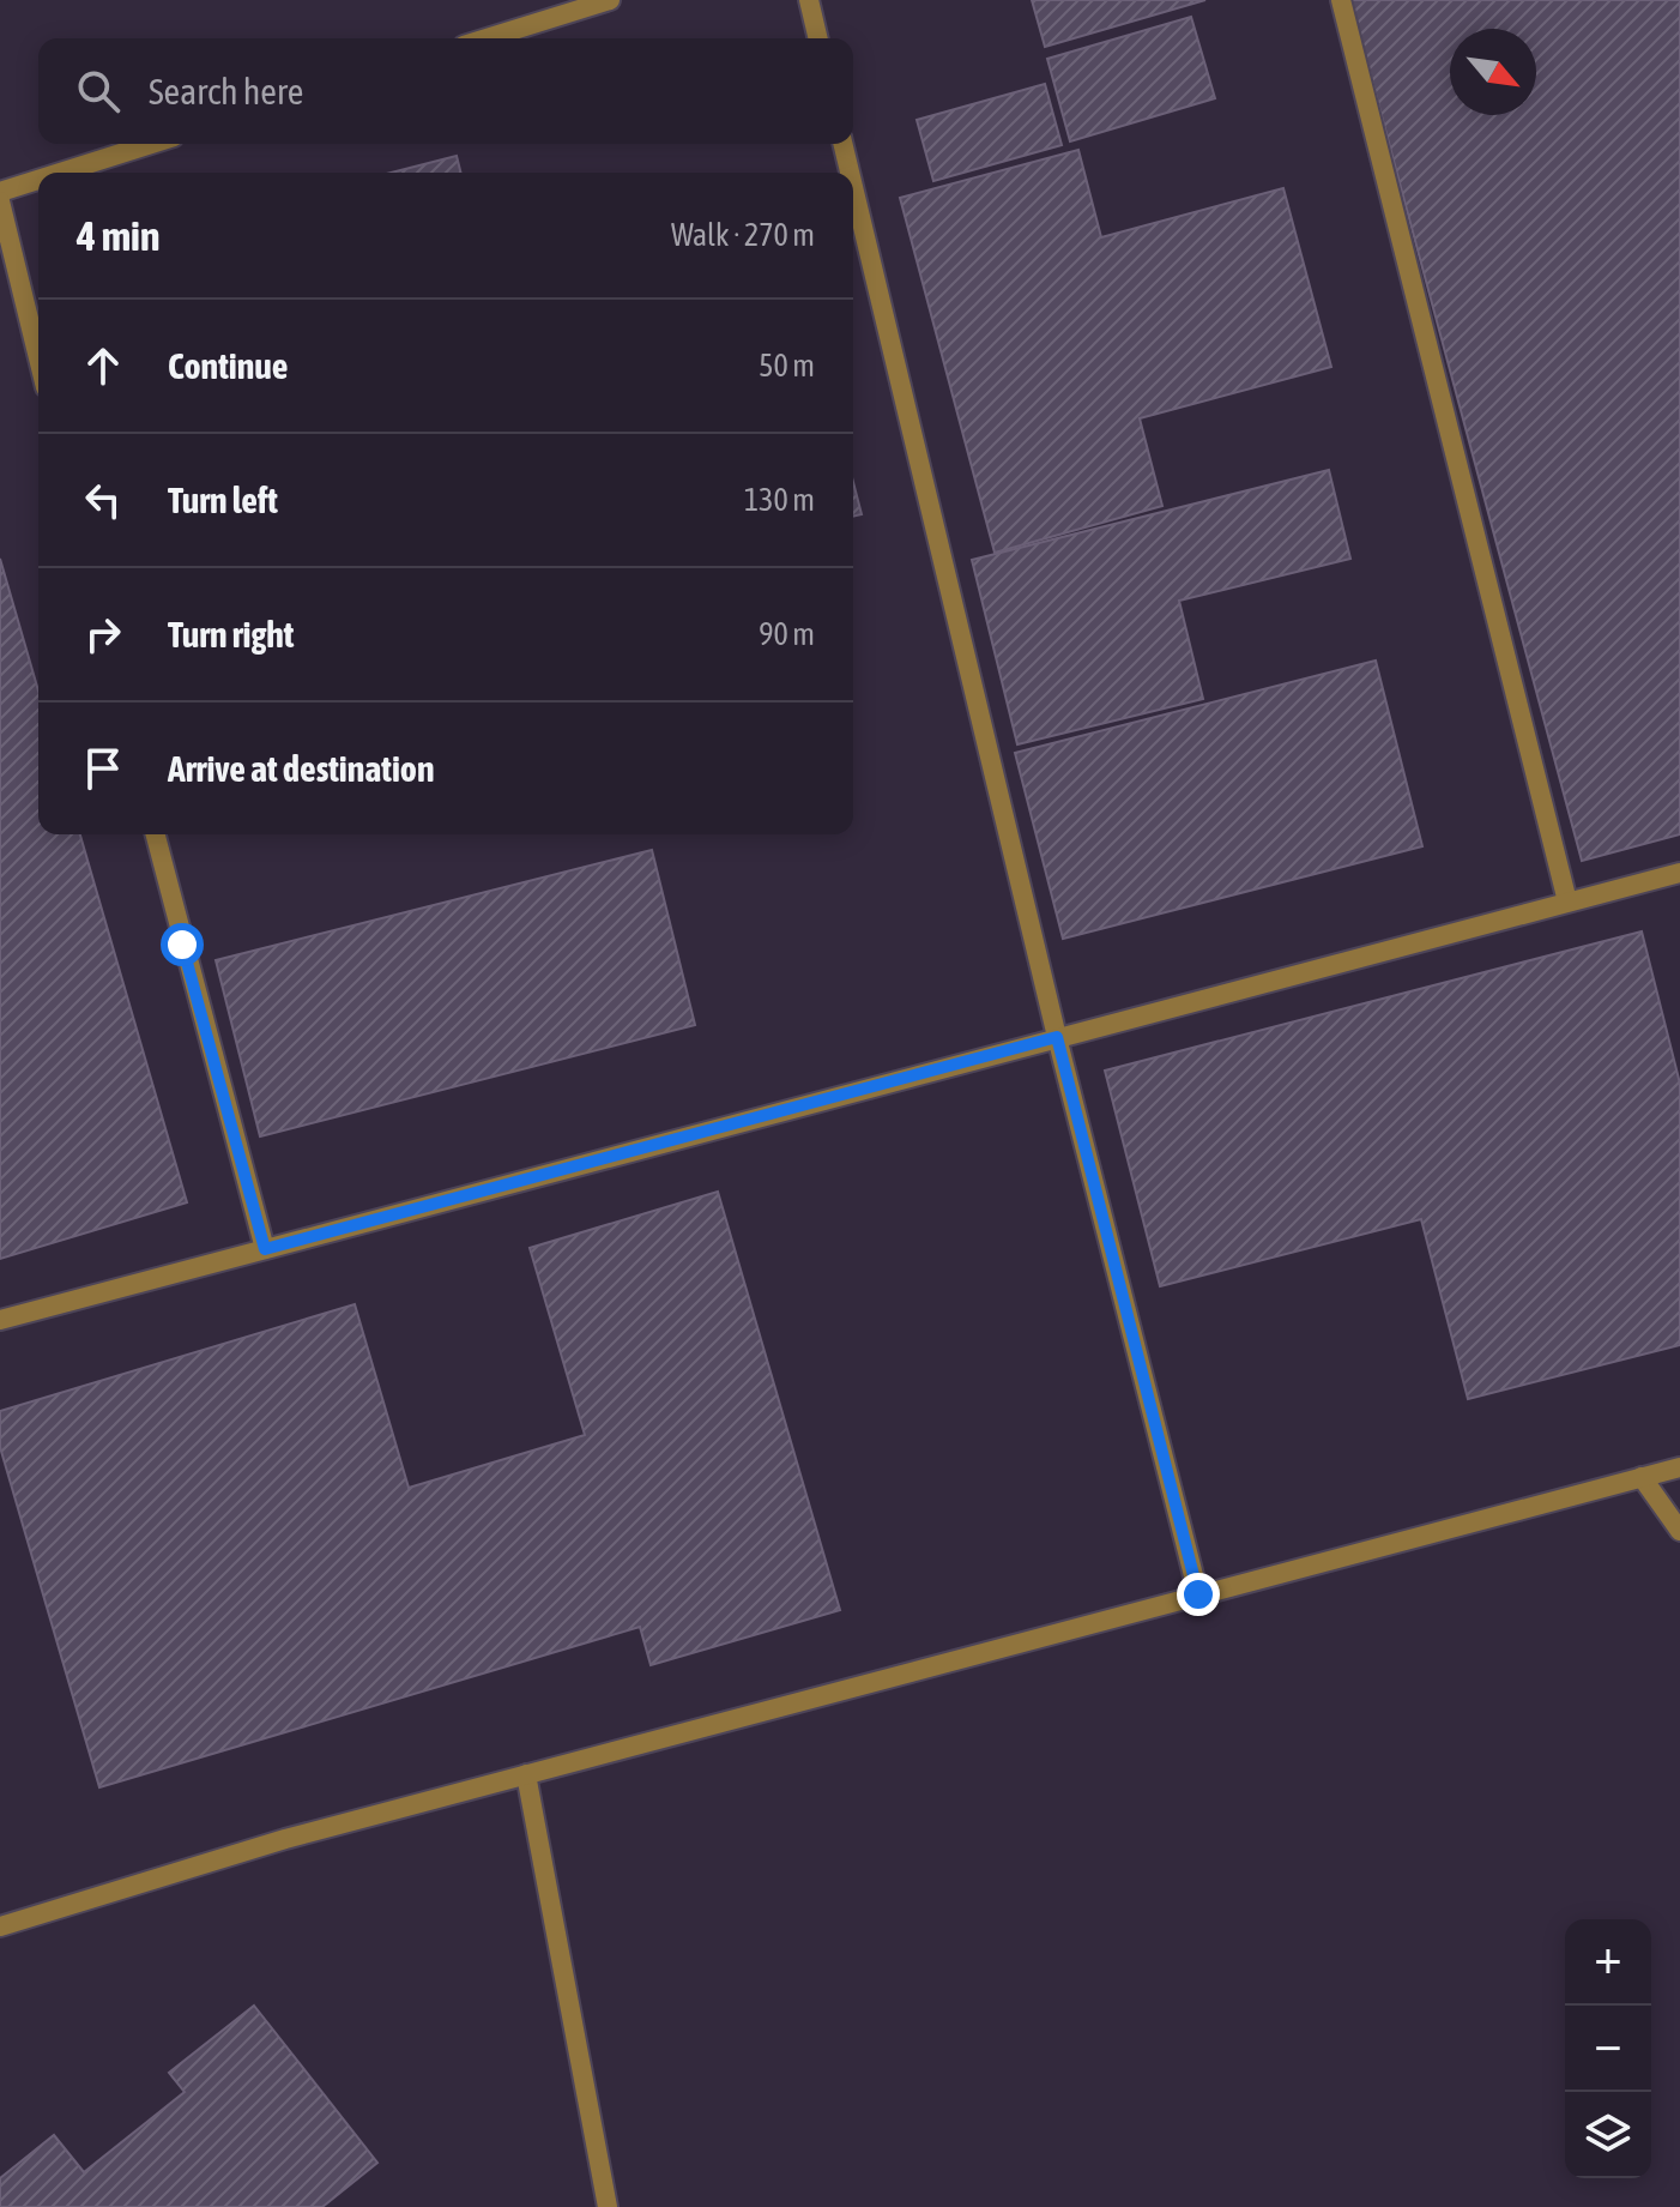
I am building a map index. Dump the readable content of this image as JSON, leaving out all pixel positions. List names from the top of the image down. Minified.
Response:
{"north":"bottom right","page":{"search":"Search here","heading":["4 min","Walk · 270 m"],"list":[["Continue","50 m"],["Turn left","130 m"],["Turn right","90 m"],"Arrive at destination"],"map_buttons":["+","−"]}}
